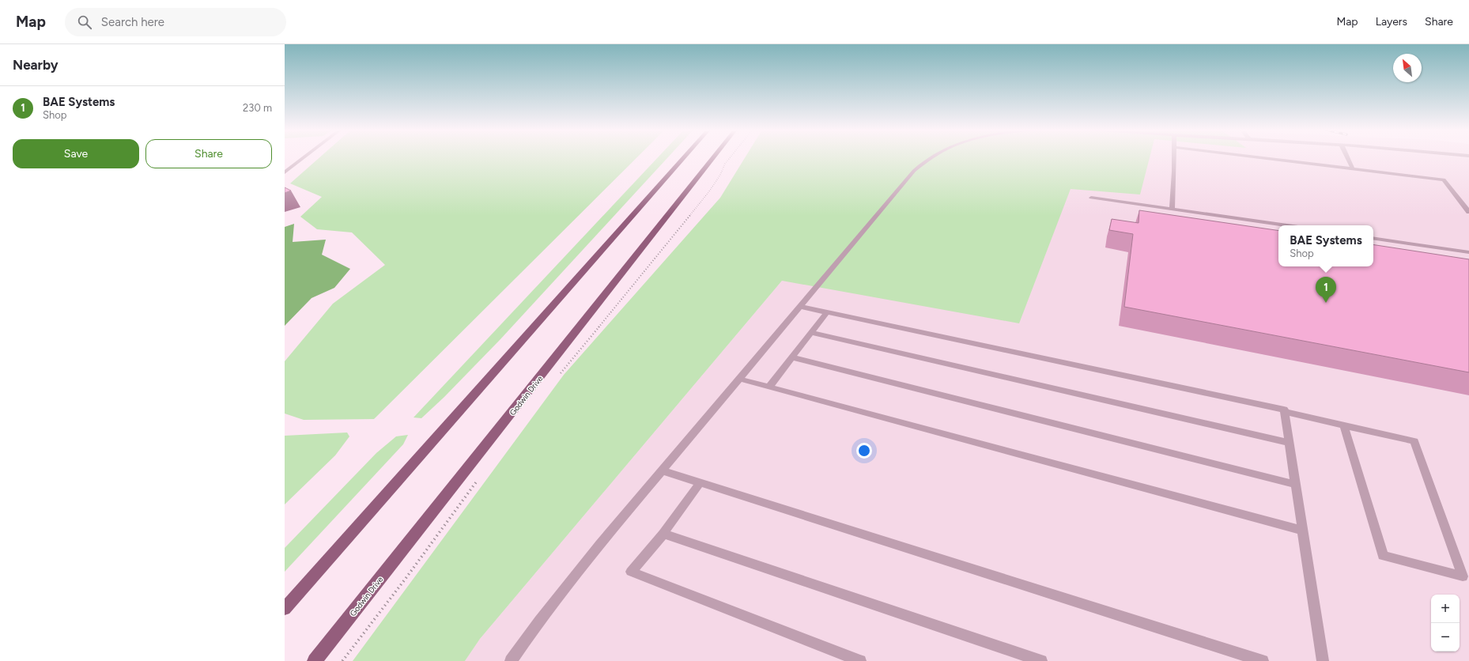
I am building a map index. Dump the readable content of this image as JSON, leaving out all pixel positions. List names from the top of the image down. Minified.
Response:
{"streets":{"main road":["Godwin Drive"]},"north":"top left","page":{"header":"Map","search":"Search here","nav":["Map","Layers","Share"],"heading":"Nearby","list":[{"mark":"1","name":"BAE Systems","note":"Shop","value":"230 m"}],"buttons":["Save","Share"],"popup":["BAE Systems","Shop"],"pins":"1","map_buttons":["+","−"]}}
